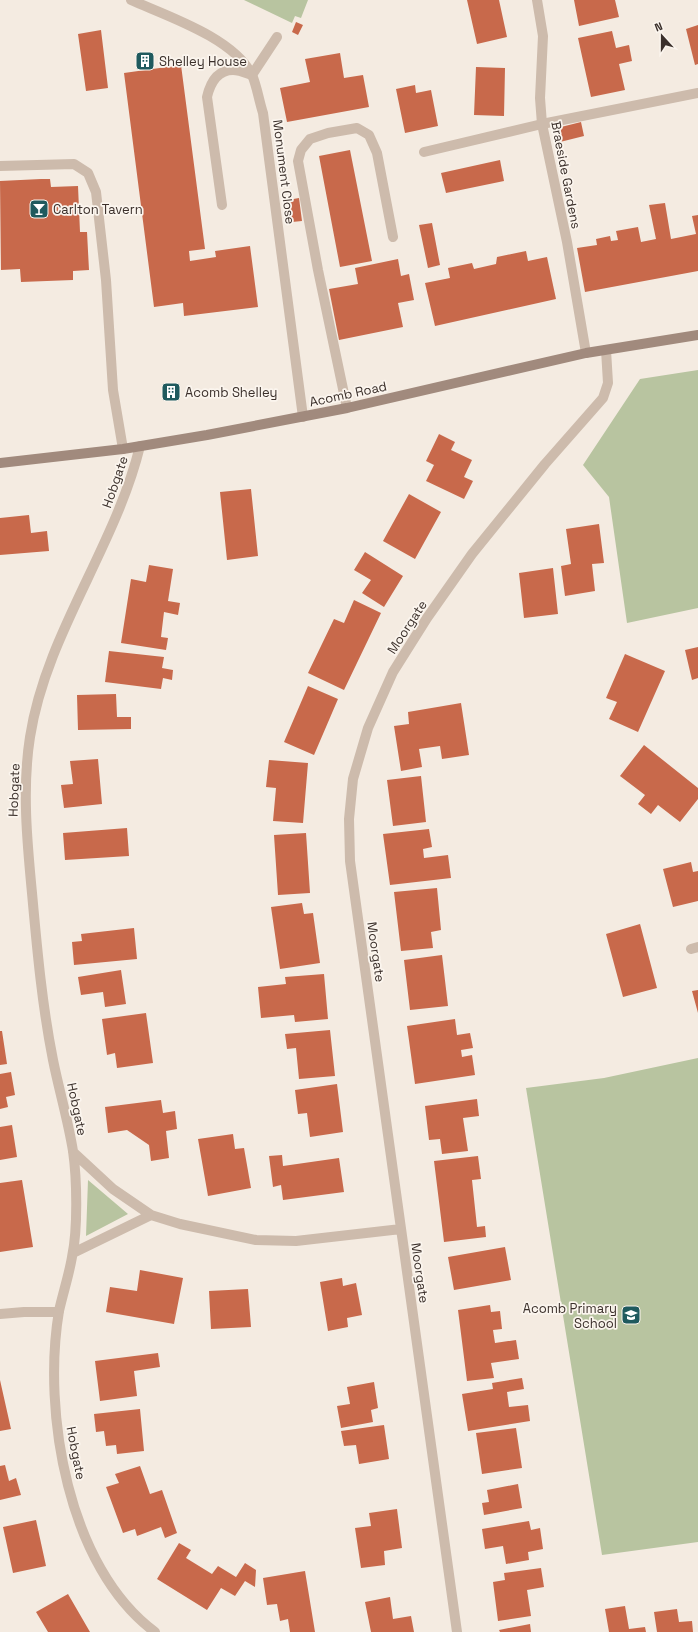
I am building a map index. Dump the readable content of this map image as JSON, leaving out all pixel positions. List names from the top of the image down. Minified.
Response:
{"streets":{"main road":["Acomb Road"],"street":["Monument Close","Braeside Gardens","Hobgate","Moorgate"]},"crossings":[["Monument Close","Acomb Road"],["Braeside Gardens","Acomb Road"],["Acomb Road","Hobgate"],["Acomb Road","Moorgate"],["Hobgate","Moorgate"]],"places":{"building":["Shelley House","Acomb Shelley"],"bar":["Carlton Tavern"],"school or university":["Acomb Primary School"]},"north":"top"}
